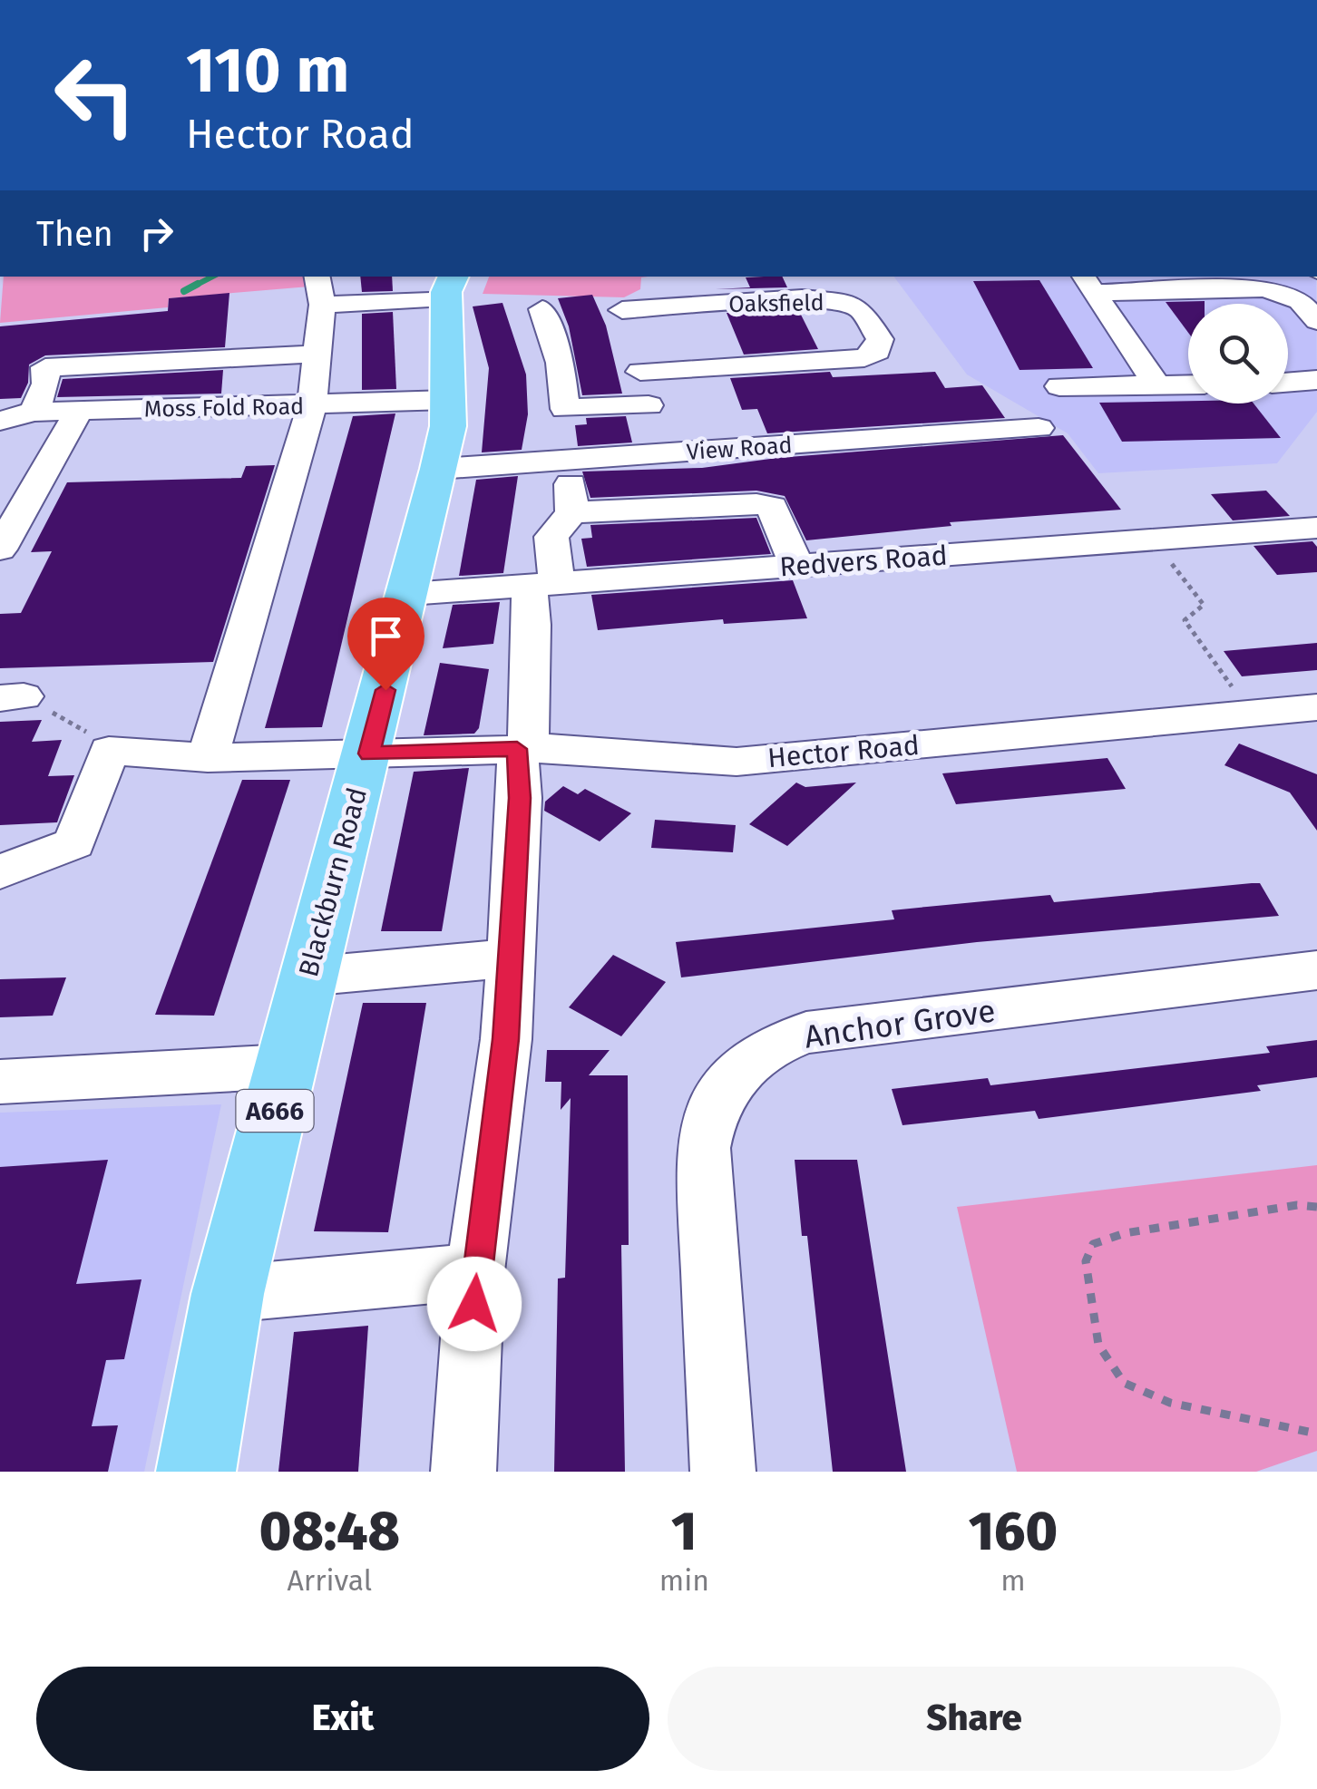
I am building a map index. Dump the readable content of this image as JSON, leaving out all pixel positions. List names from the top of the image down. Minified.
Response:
{"streets":{"highway":["Blackburn Road","A666"],"street":["Oaksfield","Moss Fold Road","View Road","Redvers Road","Hector Road","Anchor Grove"]},"crossings":[["Moss Fold Road","Blackburn Road"],["View Road","Blackburn Road"],["Redvers Road","Blackburn Road"],["Hector Road","Blackburn Road"]],"page":{"turn":["110 m","Hector Road"],"then":"Then","eta":["08:48","Arrival","1","min","160","m"],"buttons":["Exit","Share"]}}
